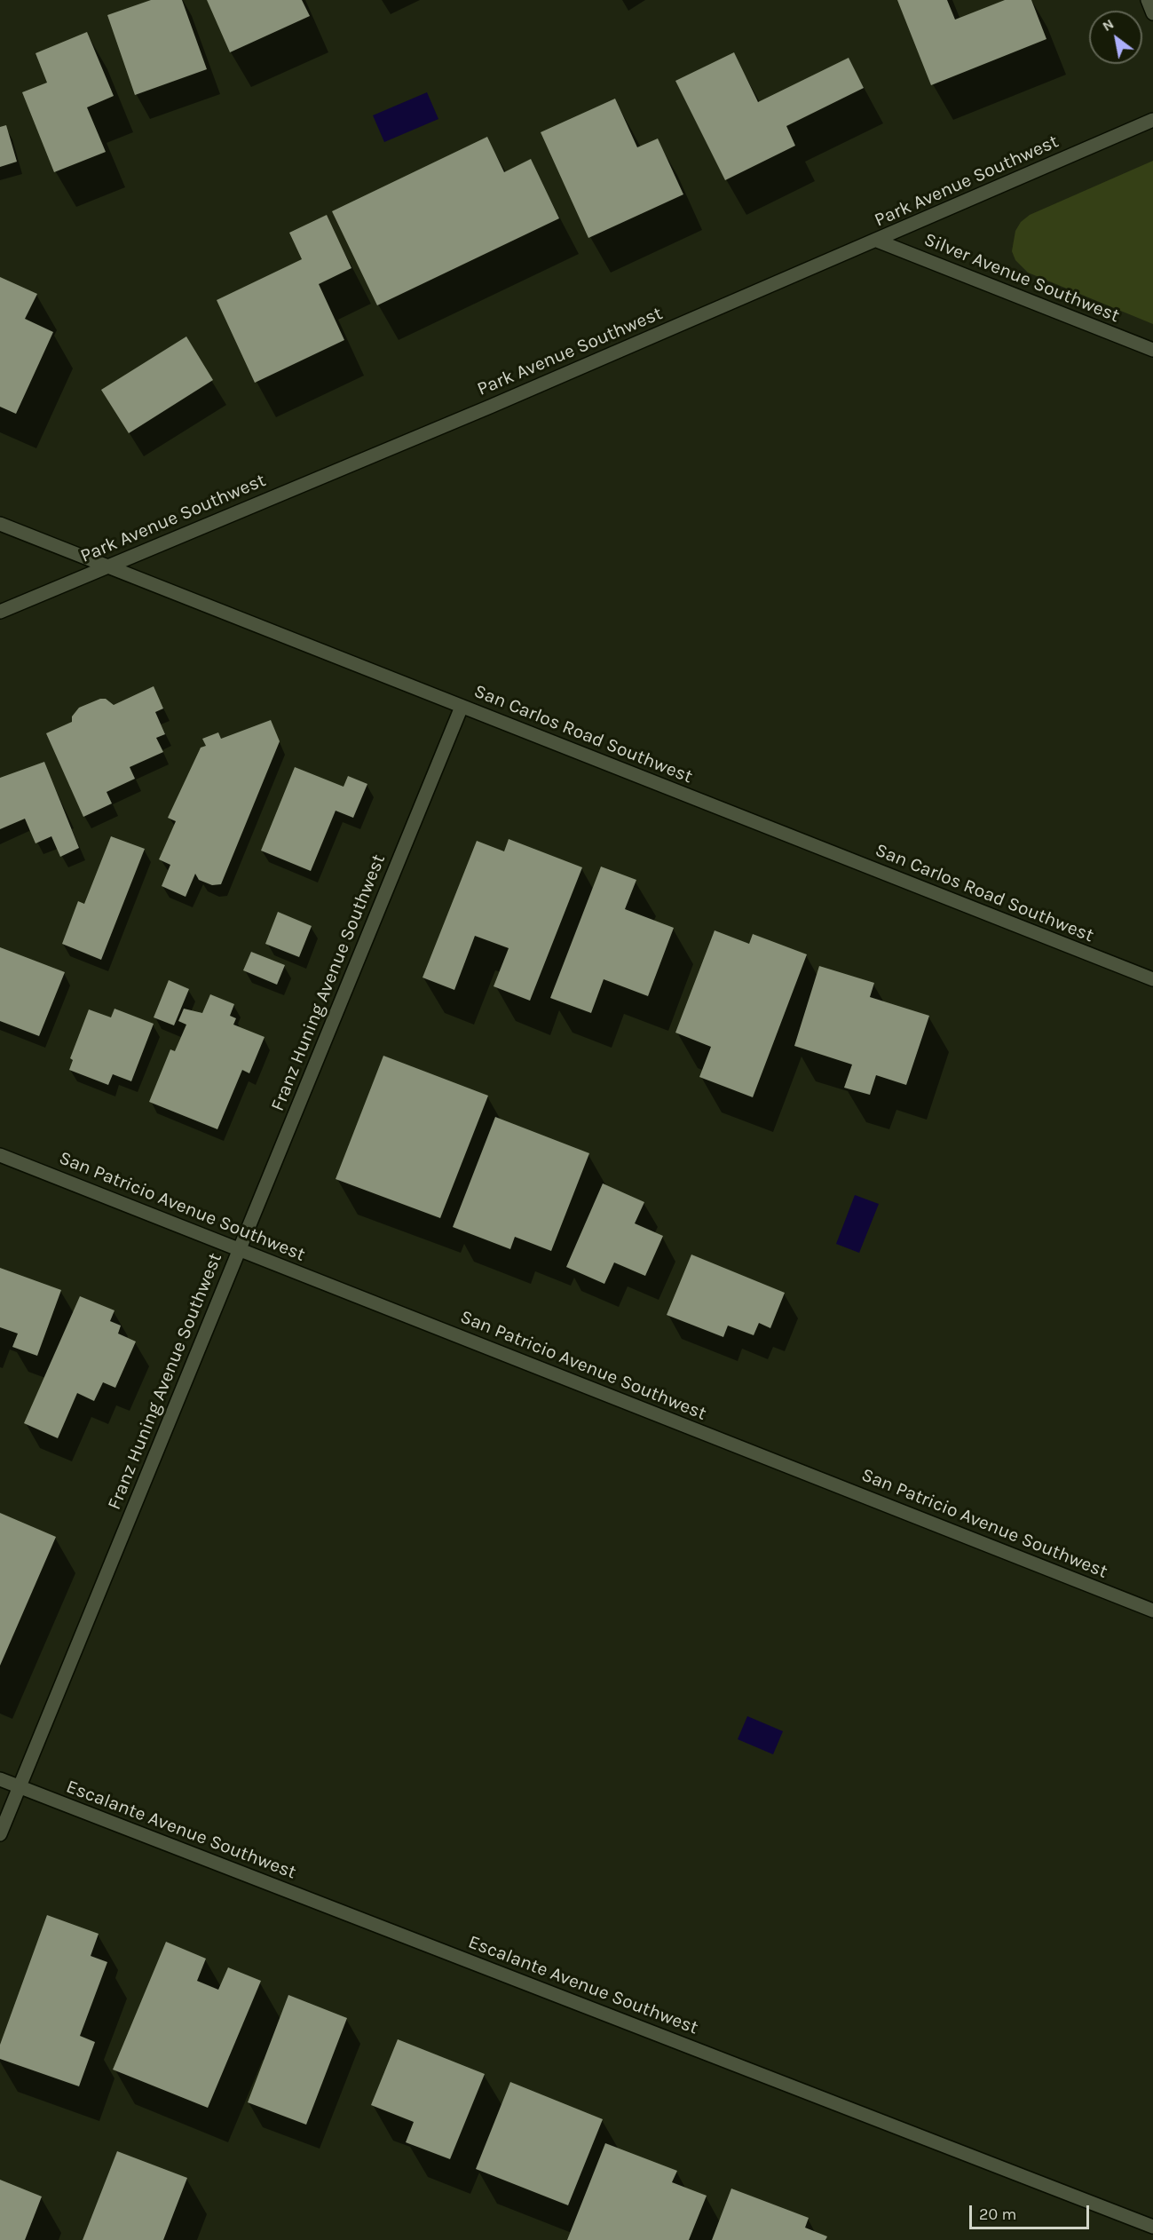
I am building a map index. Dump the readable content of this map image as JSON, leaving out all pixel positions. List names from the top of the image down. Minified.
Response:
{"streets":{"street":["Park Avenue Southwest","Silver Avenue Southwest","San Carlos Road Southwest","Franz Huning Avenue Southwest","San Patricio Avenue Southwest","Escalante Avenue Southwest"]},"crossings":[["Park Avenue Southwest","Silver Avenue Southwest"],["Park Avenue Southwest","San Carlos Road Southwest"],["San Carlos Road Southwest","Franz Huning Avenue Southwest"],["Franz Huning Avenue Southwest","San Patricio Avenue Southwest"],["Franz Huning Avenue Southwest","Escalante Avenue Southwest"]],"scale_bar":"20 m","north":"top left"}
